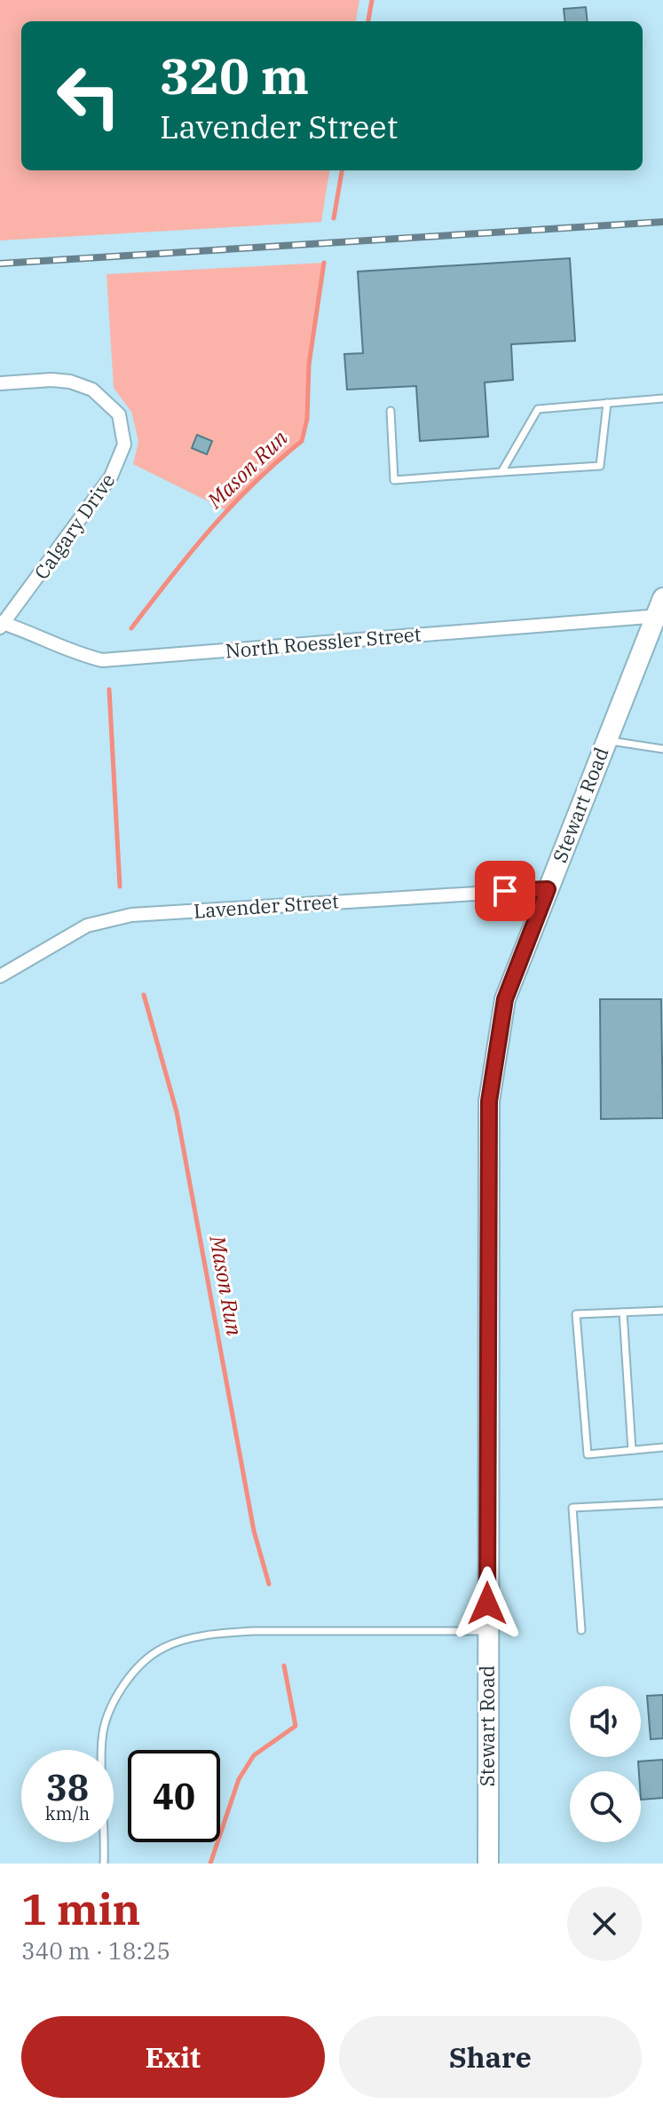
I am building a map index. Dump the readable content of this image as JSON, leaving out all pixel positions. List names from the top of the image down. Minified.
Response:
{"streets":{"street":["Calgary Drive","North Roessler Street","Stewart Road","Lavender Street"]},"crossings":[["Calgary Drive","North Roessler Street"],["North Roessler Street","Stewart Road"],["Stewart Road","Lavender Street"]],"water":["Mason Run"],"page":{"turn":["320 m","Lavender Street"],"speed":"38 km/h","limit":"40","heading":["1 min","340 m · 18:25"],"buttons":["Exit","Share"]}}
